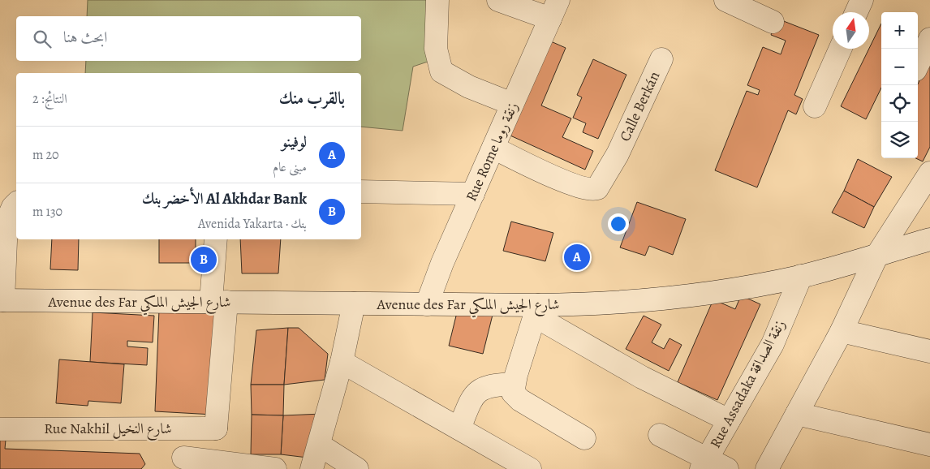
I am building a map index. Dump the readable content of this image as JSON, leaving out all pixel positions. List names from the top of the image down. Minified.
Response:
{"streets":{"street":["Calle Berkán","Rue Rome زنقة روما","Avenue des Far شارع الجيش الملكي","Rue Assadaka زنقة الصداقة","Rue Nakhil شارع النخيل"]},"crossings":[["Calle Berkán","Rue Rome زنقة روما"],["Rue Rome زنقة روما","Avenue des Far شارع الجيش الملكي"],["Avenue des Far شارع الجيش الملكي","Rue Assadaka زنقة الصداقة"]],"north":"top","page":{"map_buttons":["+","−"],"search":"ابحث هنا","heading":["بالقرب منك","النتائج: 2"],"list":[{"mark":"A","name":"لوفينو","note":"مبنى عام","value":"20 m"},{"mark":"B","name":"Al Akhdar Bank الأخضر بنك","note":"بنك · Avenida Yakarta","value":"130 m"}],"pins":["A","B"]}}
